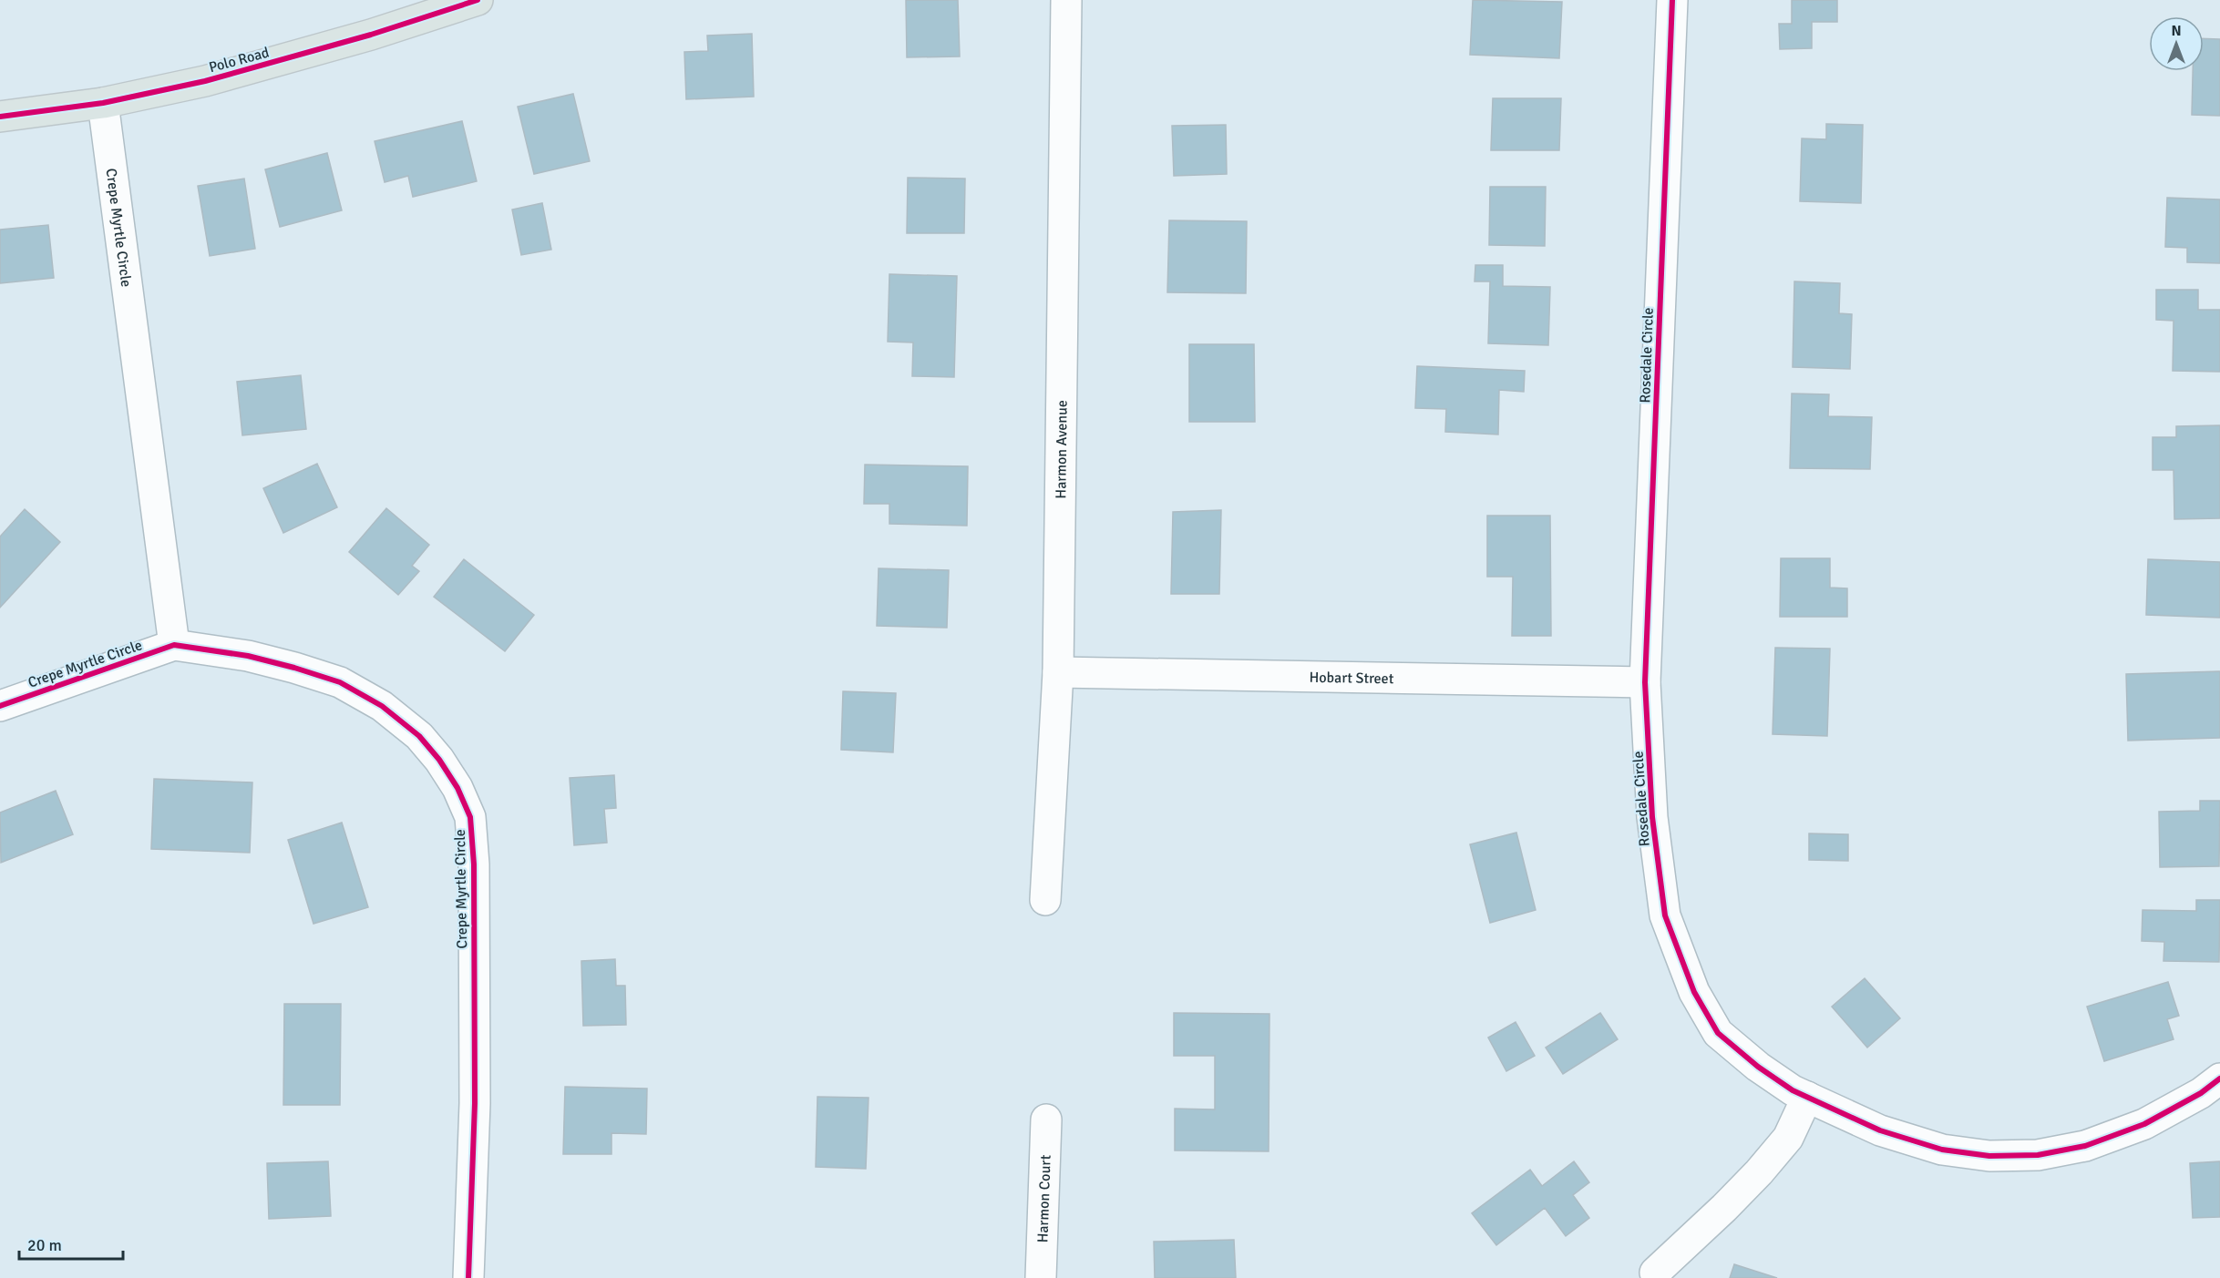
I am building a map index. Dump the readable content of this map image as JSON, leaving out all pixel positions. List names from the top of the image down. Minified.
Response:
{"streets":{"main road":["Polo Road"],"street":["Crepe Myrtle Circle","Rosedale Circle","Harmon Avenue","Hobart Street","Harmon Court"]},"crossings":[["Polo Road","Crepe Myrtle Circle"],["Rosedale Circle","Hobart Street"],["Harmon Avenue","Hobart Street"]],"scale_bar":"20 m","north":"top"}
